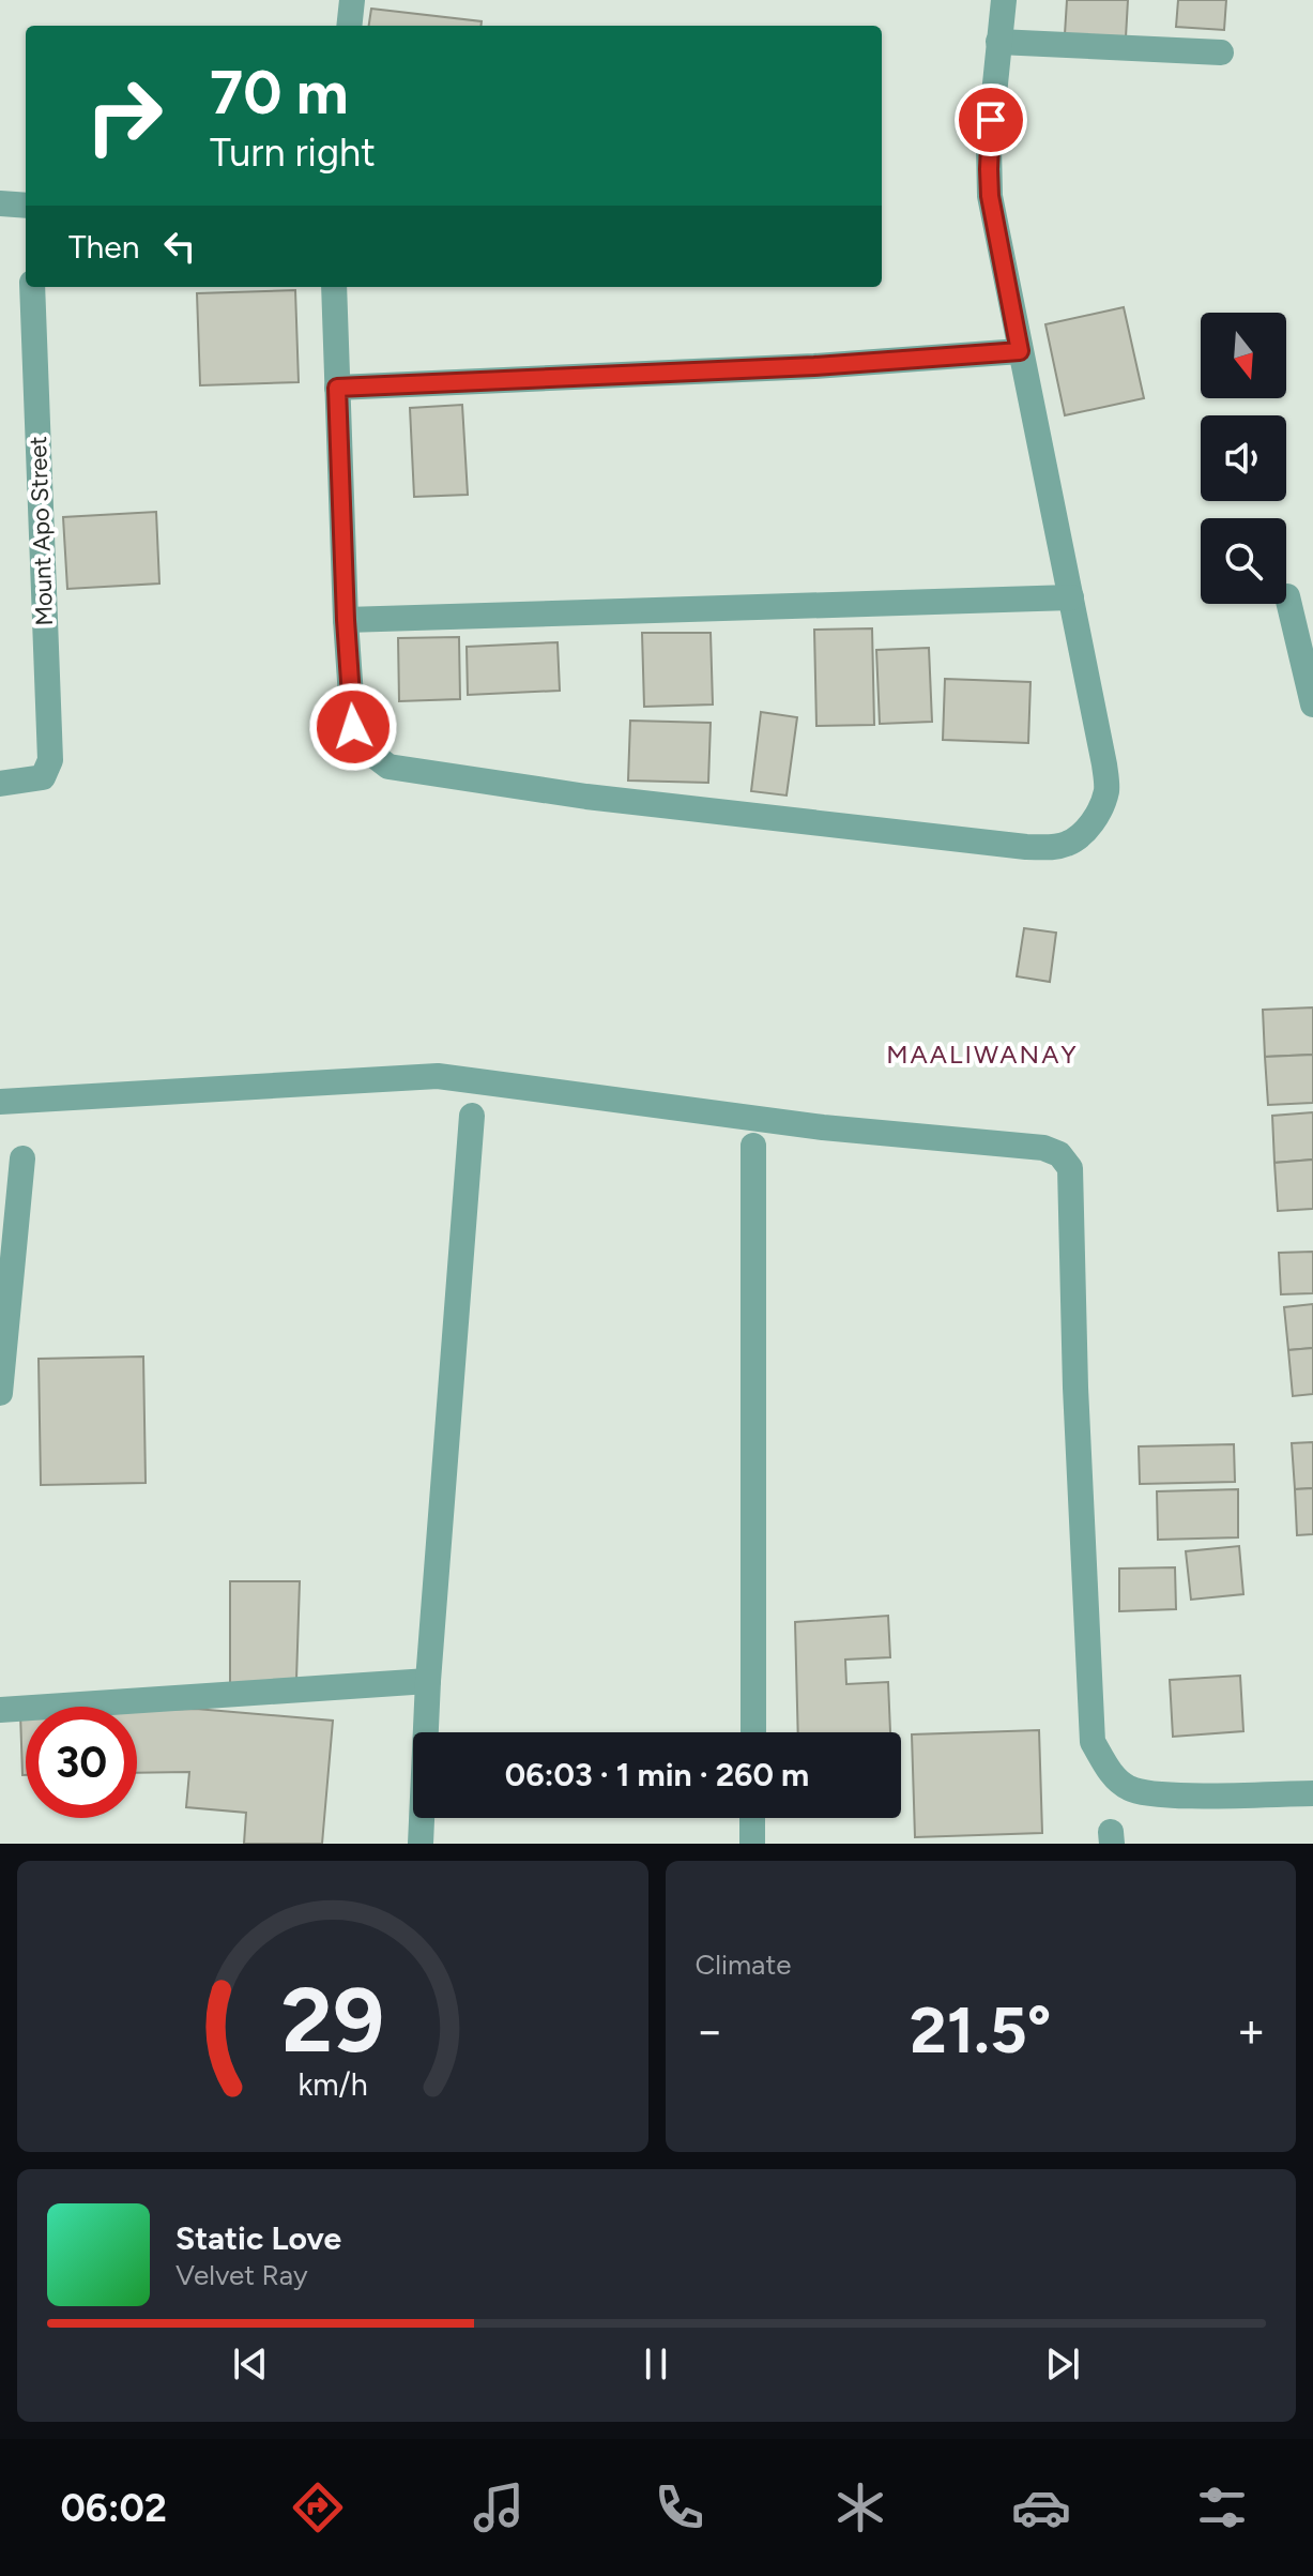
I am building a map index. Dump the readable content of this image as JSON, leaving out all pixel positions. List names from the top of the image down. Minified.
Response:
{"streets":{"street":["Mount Apo Street"]},"districts":["MAALIWANAY"],"north":"bottom","page":{"turn":["70 m","Turn right"],"then":"Then","limit":"30","trip":"06:03 · 1 min · 260 m","tile":"Climate","heat":["−","21.5°","+"],"song":["Static Love","Velvet Ray"],"tabs":"06:02","gauge":["29","km/h"]}}
